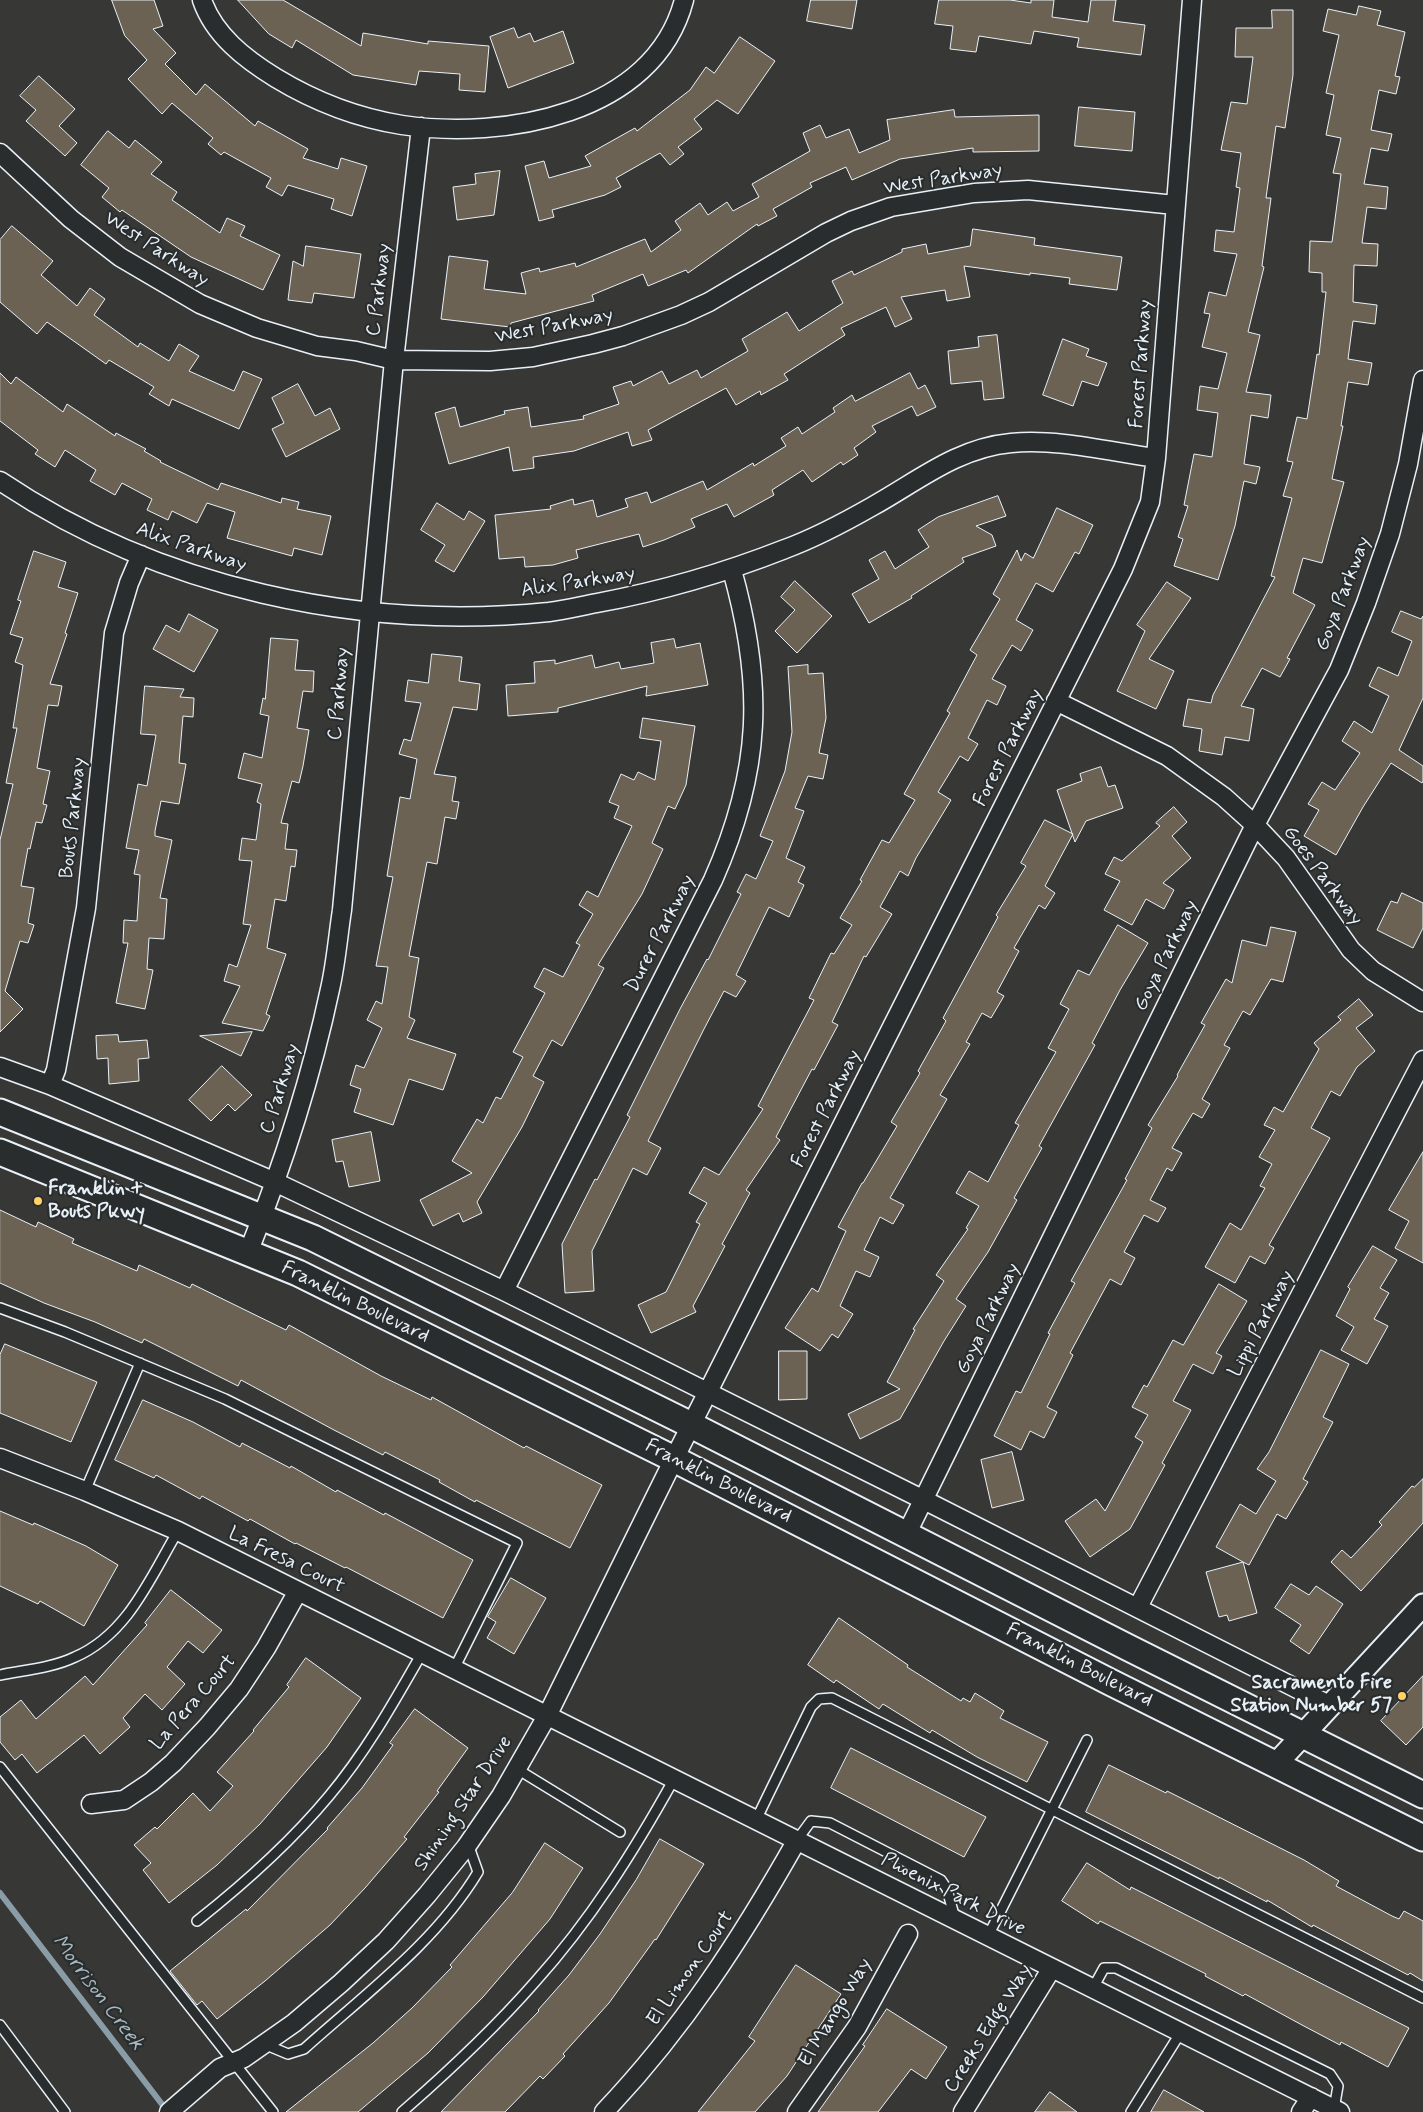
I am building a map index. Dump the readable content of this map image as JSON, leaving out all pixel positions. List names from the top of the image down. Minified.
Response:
{"streets":{"main road":["Franklin Boulevard"],"street":["West Parkway","C Parkway","Forest Parkway","Alix Parkway","Goya Parkway","Bouts Parkway","Goes Parkway","Durer Parkway","Lippi Parkway","La Fresa Court","La Pera Court","Shining Star Drive","Phoenix Park Drive","El Limon Court","El Mango Way","Creeks Edge Way"]},"crossings":[["West Parkway","C Parkway"],["West Parkway","Forest Parkway"],["C Parkway","Alix Parkway"],["C Parkway","Franklin Boulevard"],["Forest Parkway","Alix Parkway"],["Forest Parkway","Goes Parkway"],["Forest Parkway","Franklin Boulevard"],["Forest Parkway","Shining Star Drive"],["Alix Parkway","Bouts Parkway"],["Alix Parkway","Durer Parkway"],["Goya Parkway","Goes Parkway"],["Goya Parkway","Franklin Boulevard"],["Franklin Boulevard","Shining Star Drive"],["La Fresa Court","La Pera Court"],["La Fresa Court","Shining Star Drive"],["La Fresa Court","Phoenix Park Drive"],["Shining Star Drive","Phoenix Park Drive"],["Phoenix Park Drive","El Limon Court"],["Phoenix Park Drive","Creeks Edge Way"]],"water":["Morrison Creek"],"places":["Franklin + Bouts Pkwy","Sacramento Fire Station Number 57"]}
